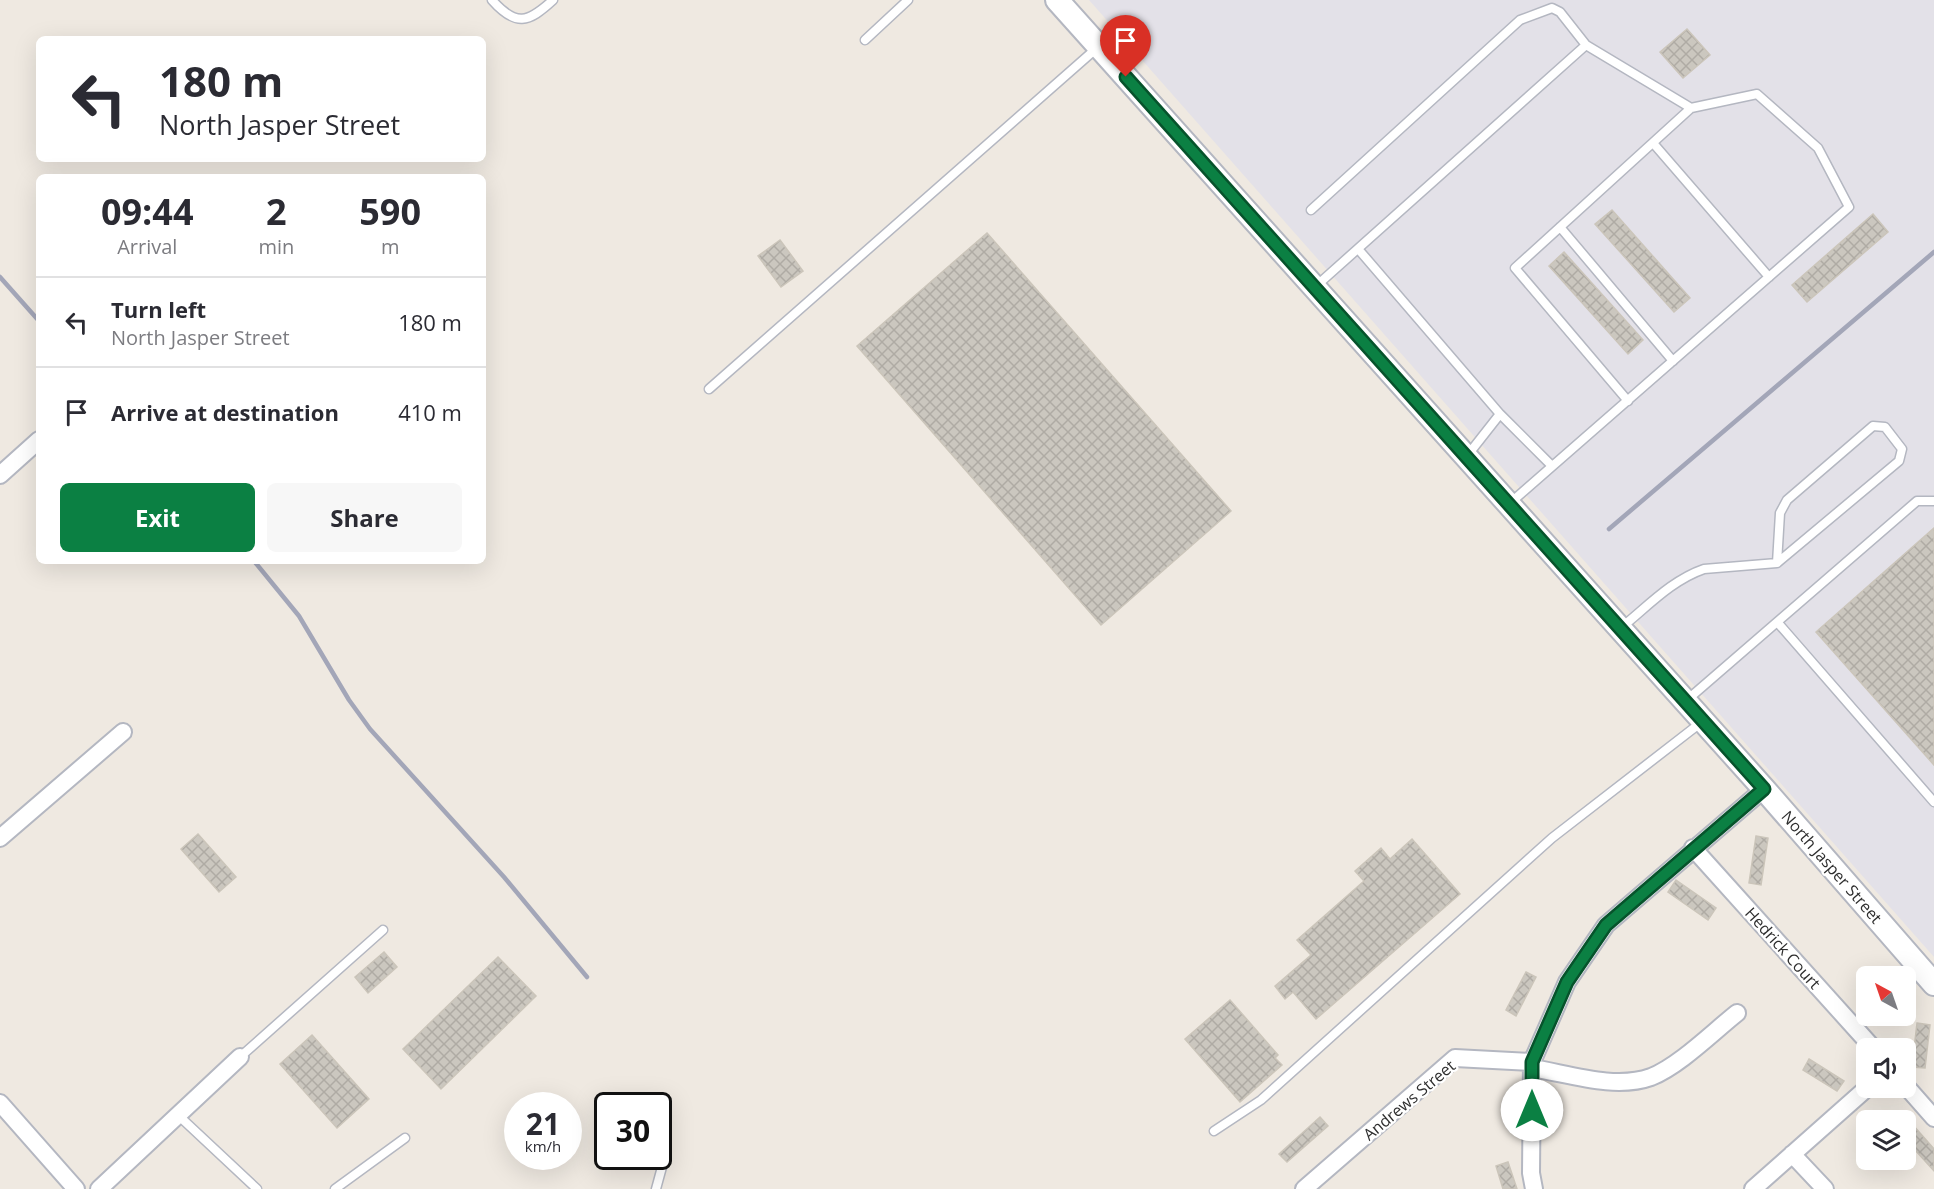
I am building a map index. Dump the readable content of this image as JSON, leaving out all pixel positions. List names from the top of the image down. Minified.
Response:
{"streets":{"street":["North Jasper Street","Hedrick Court","Andrews Street"]},"north":"top left","page":{"turn":["180 m","North Jasper Street"],"eta":["09:44","Arrival","2","min","590","m"],"list":[{"name":"Turn left","note":"North Jasper Street","value":"180 m"},{"name":"Arrive at destination","value":"410 m"}],"buttons":["Exit","Share"],"speed":"21 km/h","limit":"30"}}
